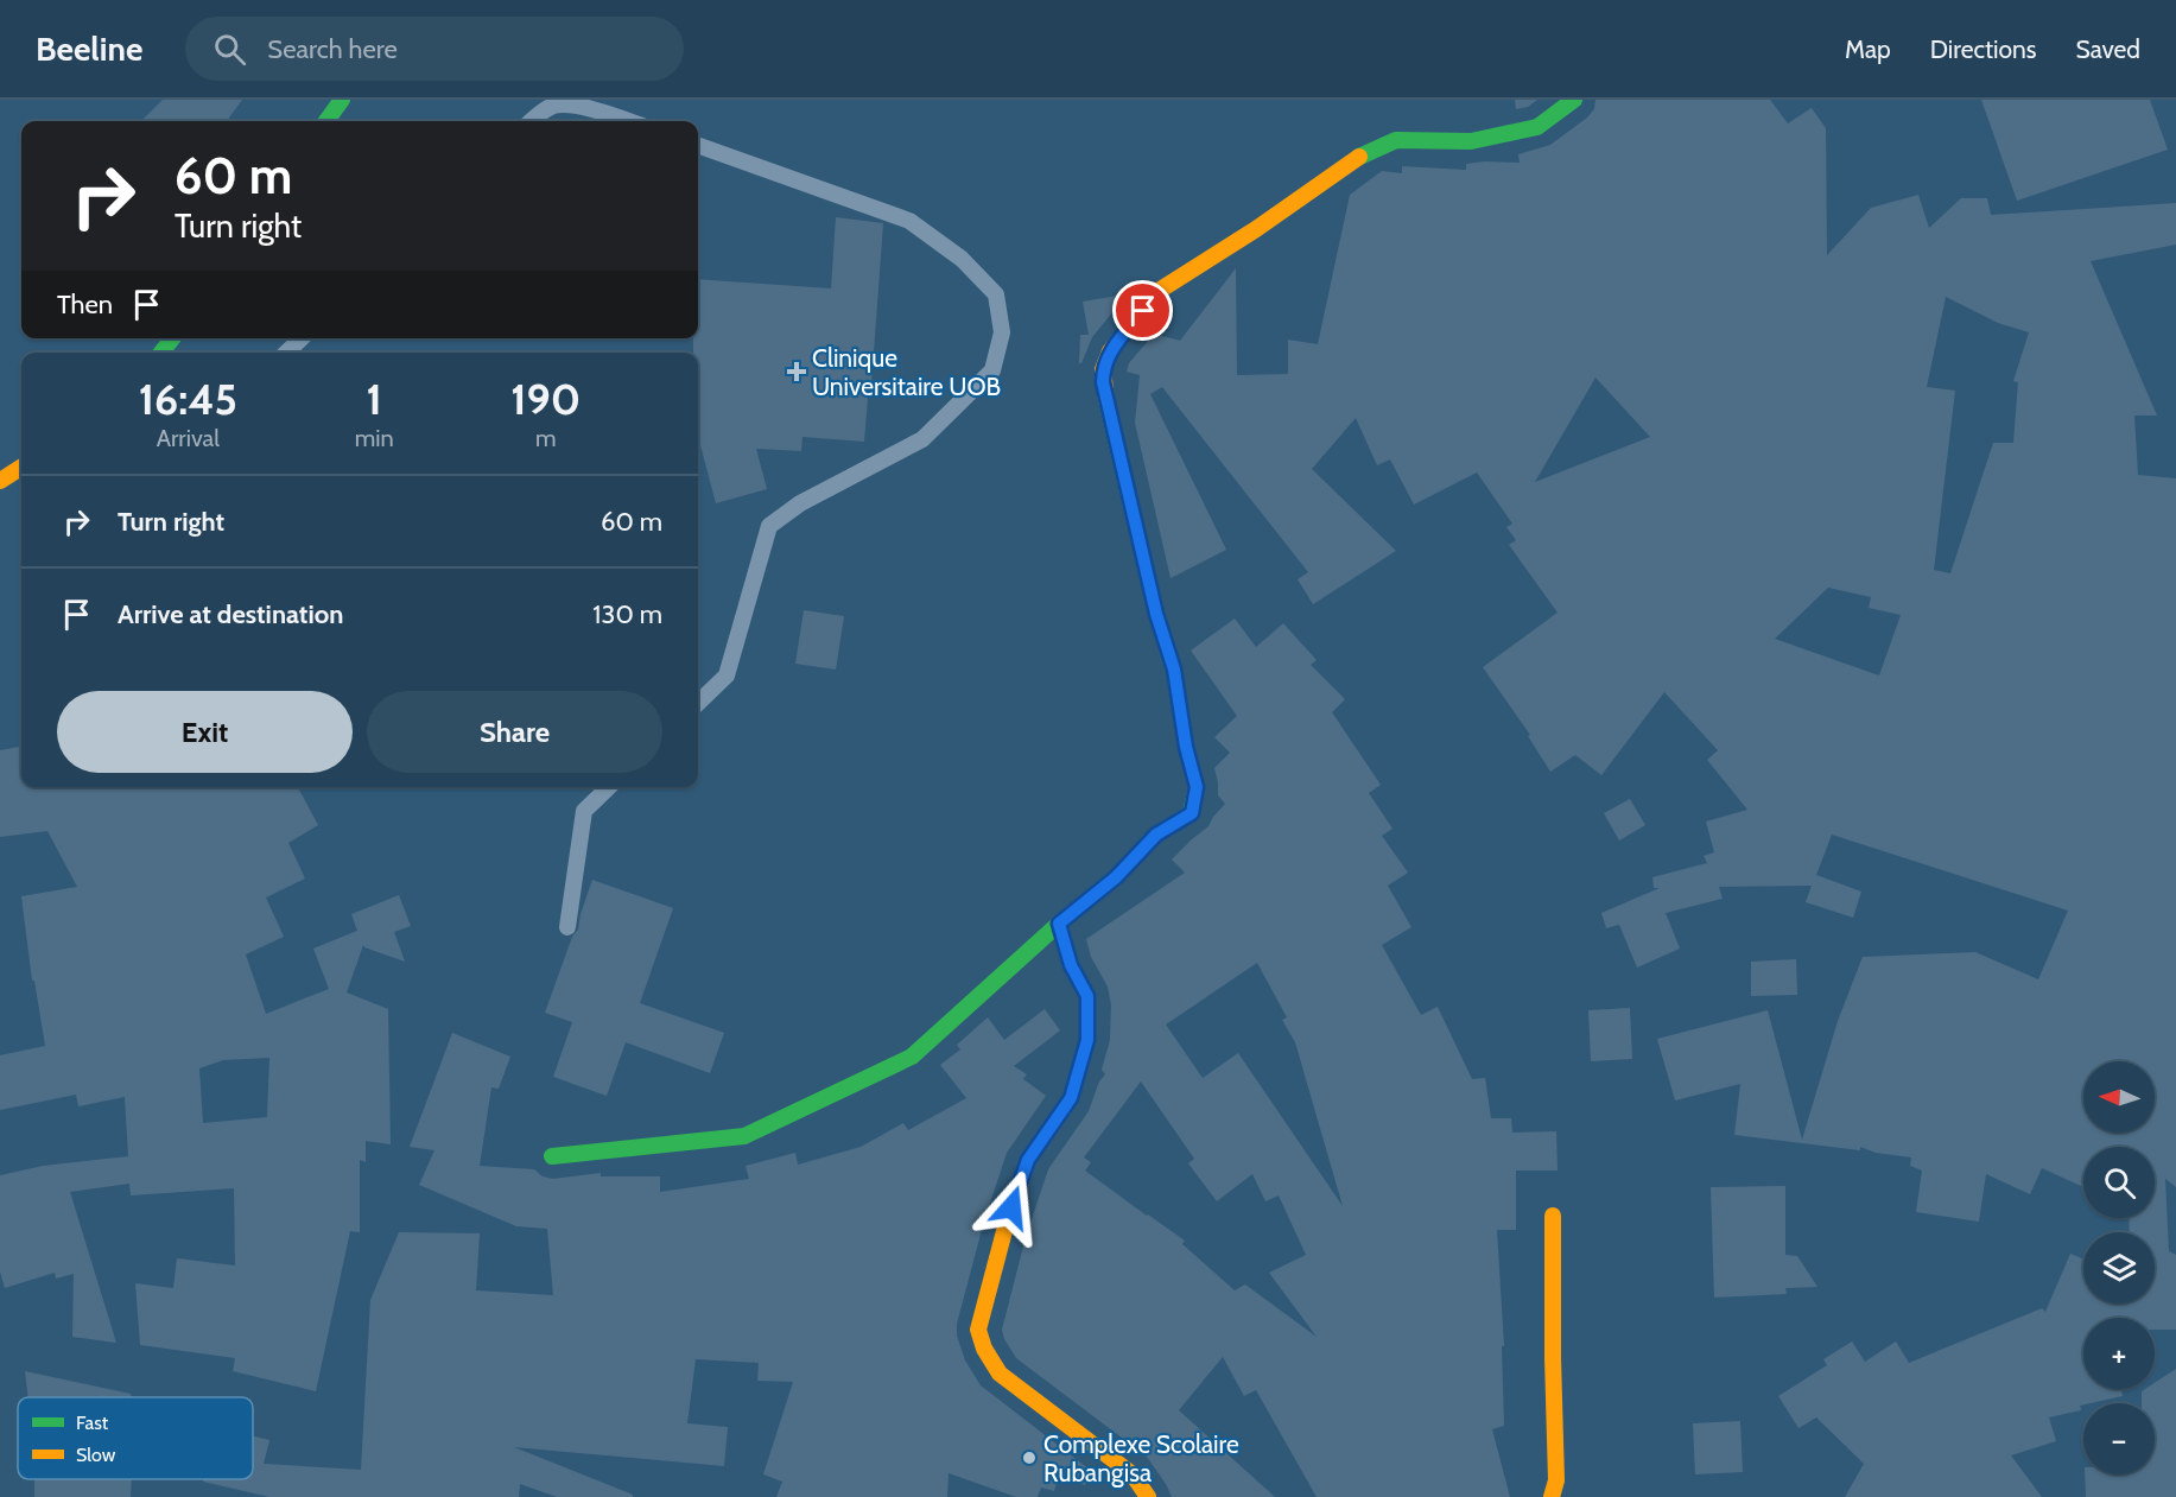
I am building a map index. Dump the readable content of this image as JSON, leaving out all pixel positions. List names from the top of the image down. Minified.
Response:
{"places":{"health":["Clinique Universitaire UOB"],"other":["Complexe Scolaire Rubangisa"]},"legend":["Fast","Slow"],"north":"left","page":{"header":"Beeline","search":"Search here","nav":["Map","Directions","Saved"],"turn":["60 m","Turn right"],"then":"Then","eta":["16:45","Arrival","1","min","190","m"],"list":[{"name":"Turn right","value":"60 m"},{"name":"Arrive at destination","value":"130 m"}],"buttons":["Exit","Share"],"map_buttons":["+","−"]}}
